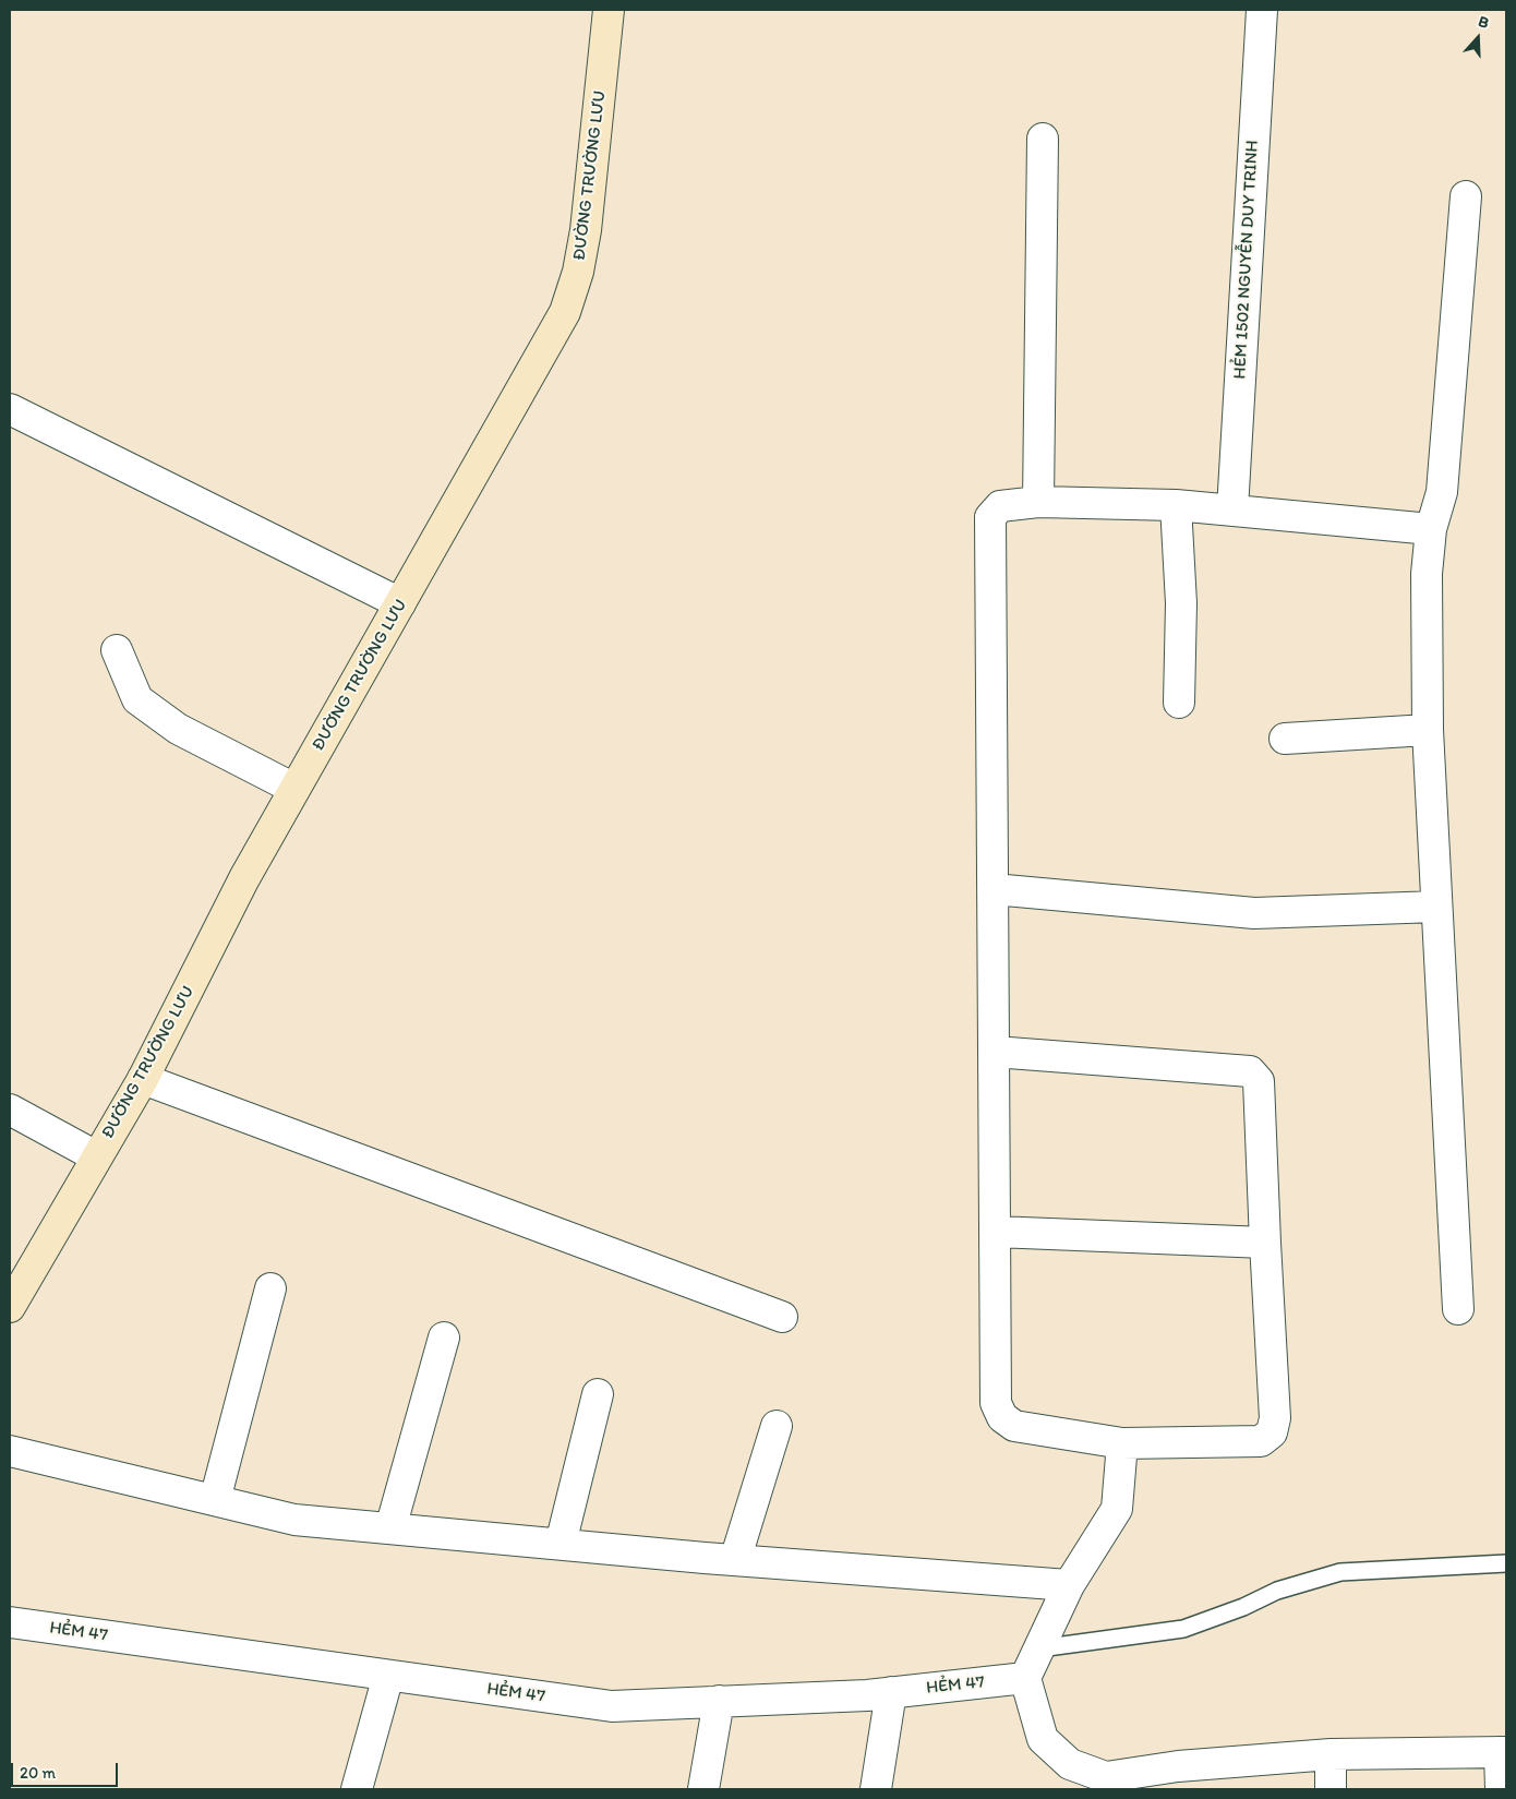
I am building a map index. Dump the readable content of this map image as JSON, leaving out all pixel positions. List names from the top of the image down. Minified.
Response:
{"streets":{"street":["ĐƯỜNG TRƯỜNG LƯU","HẺM 1502 NGUYỄN DUY TRINH","HẺM 47"]},"scale_bar":"20 m","north":"top"}
